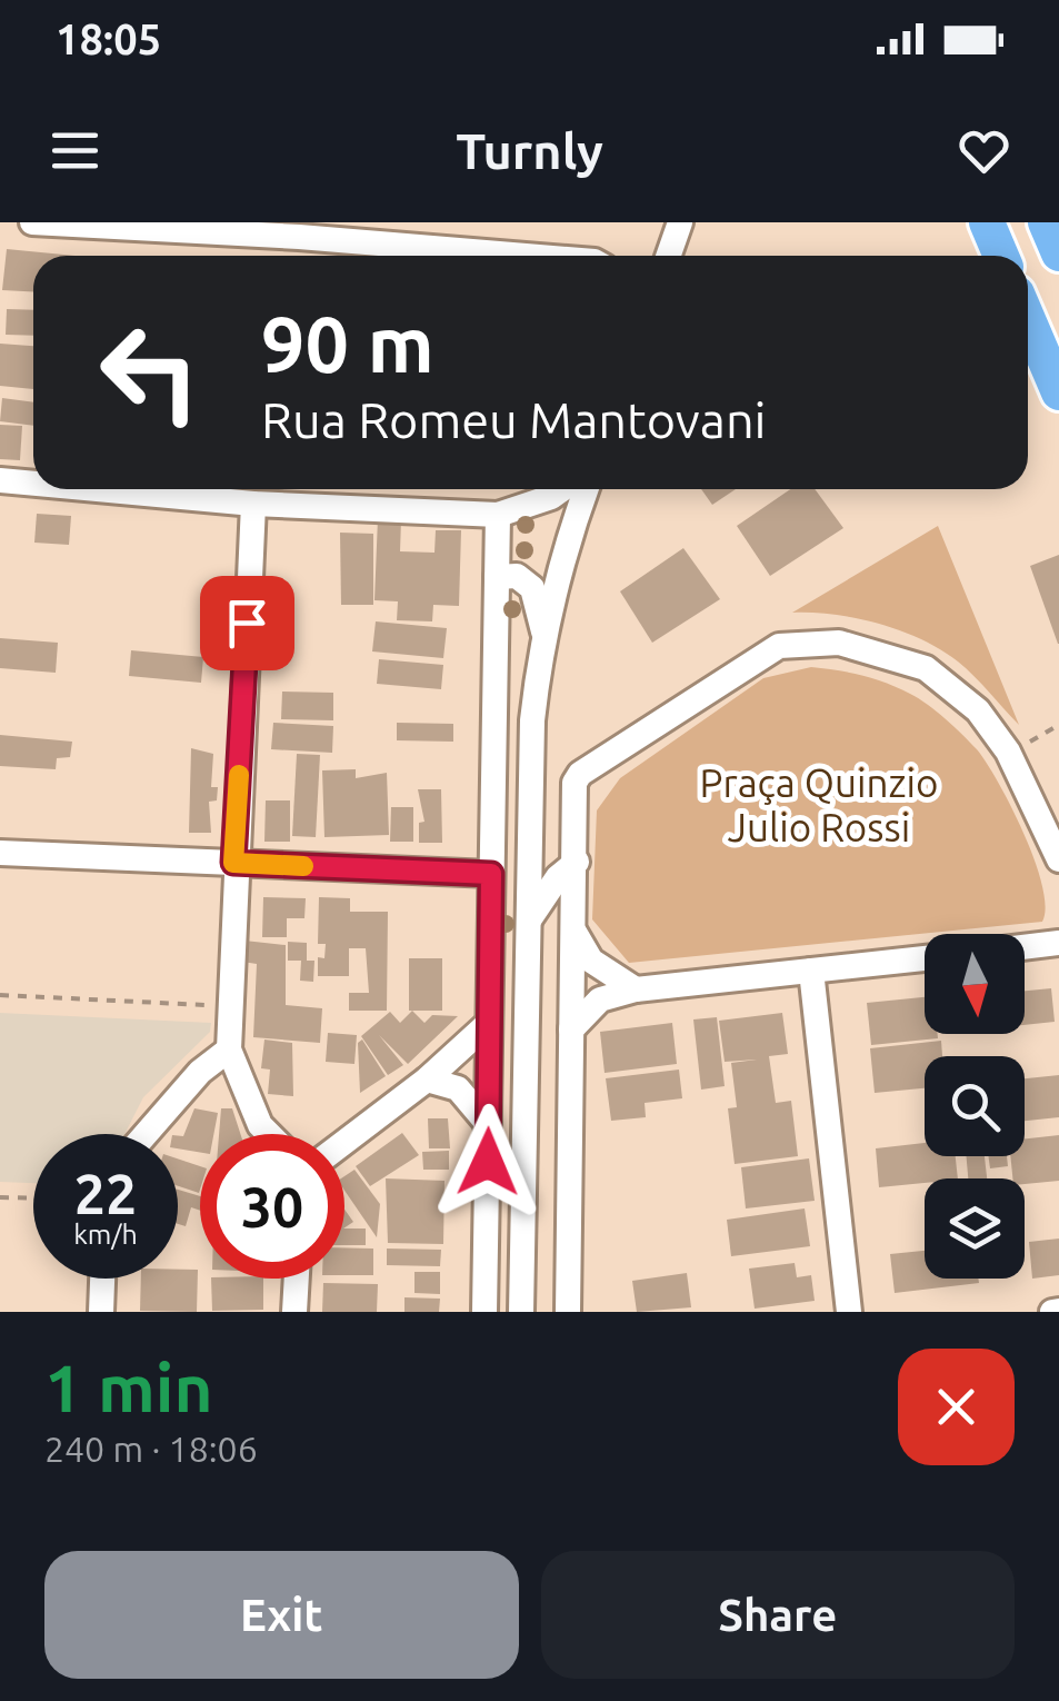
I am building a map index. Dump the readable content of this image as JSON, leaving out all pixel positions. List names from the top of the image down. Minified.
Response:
{"parks":["Praça Quinzio Julio Rossi"],"north":"bottom","page":{"status":"18:05","header":"Turnly","turn":["90 m","Rua Romeu Mantovani"],"speed":"22 km/h","limit":"30","heading":["1 min","240 m · 18:06"],"buttons":["Exit","Share"]}}
